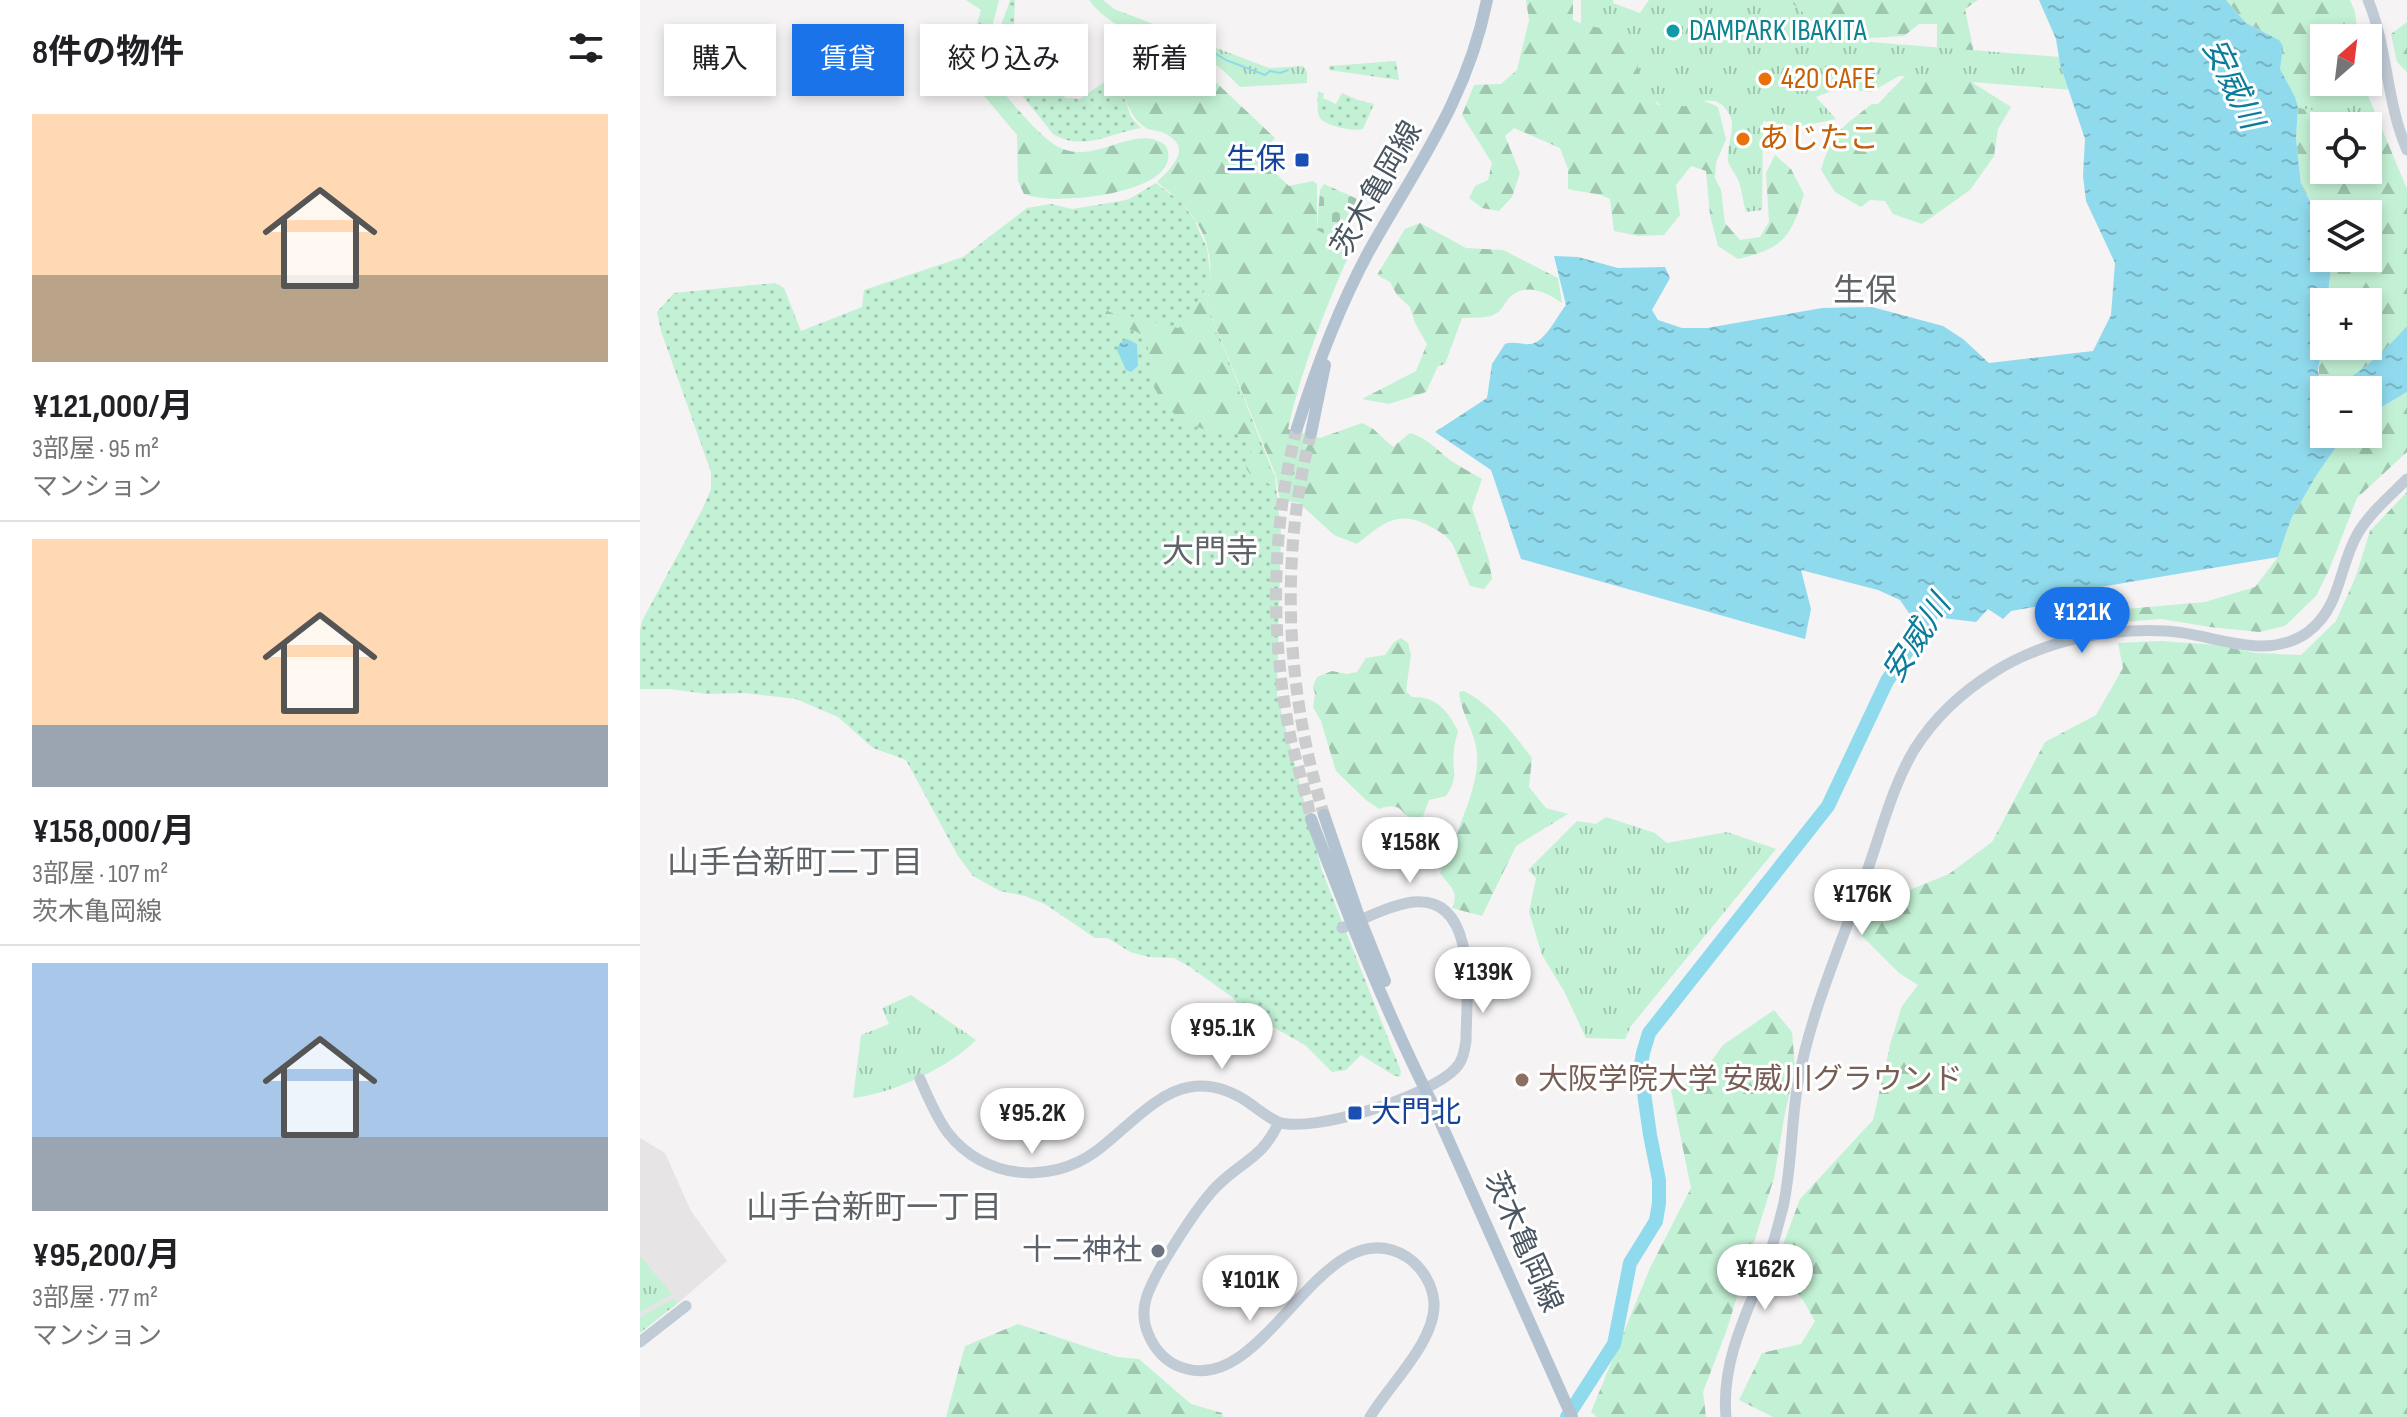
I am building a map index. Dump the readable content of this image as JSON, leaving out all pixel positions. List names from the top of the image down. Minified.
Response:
{"streets":{"main road":["茨木亀岡線"]},"districts":["生保","大門寺","山手台新町二丁目","山手台新町一丁目"],"water":["安威川"],"places":{"other":["DAMPARK IBAKITA","420 CAFE","あじたこ","大阪学院大学 安威川グラウンド","十二神社"],"transit":["生保","大門北"]},"north":"top right","page":{"heading":"8件の物件","map_buttons":["+","−"],"chip":["購入","賃貸","絞り込み","新着"],"list":[{"name":"¥121,000/月","note":"3部屋 · 95 m² · マンション"},{"name":"¥158,000/月","note":"3部屋 · 107 m² · 茨木亀岡線"},{"name":"¥95,200/月","note":"3部屋 · 77 m² · マンション"}],"price":["¥121K","¥158K","¥176K","¥139K","¥95.1K","¥95.2K","¥162K","¥101K"]}}
